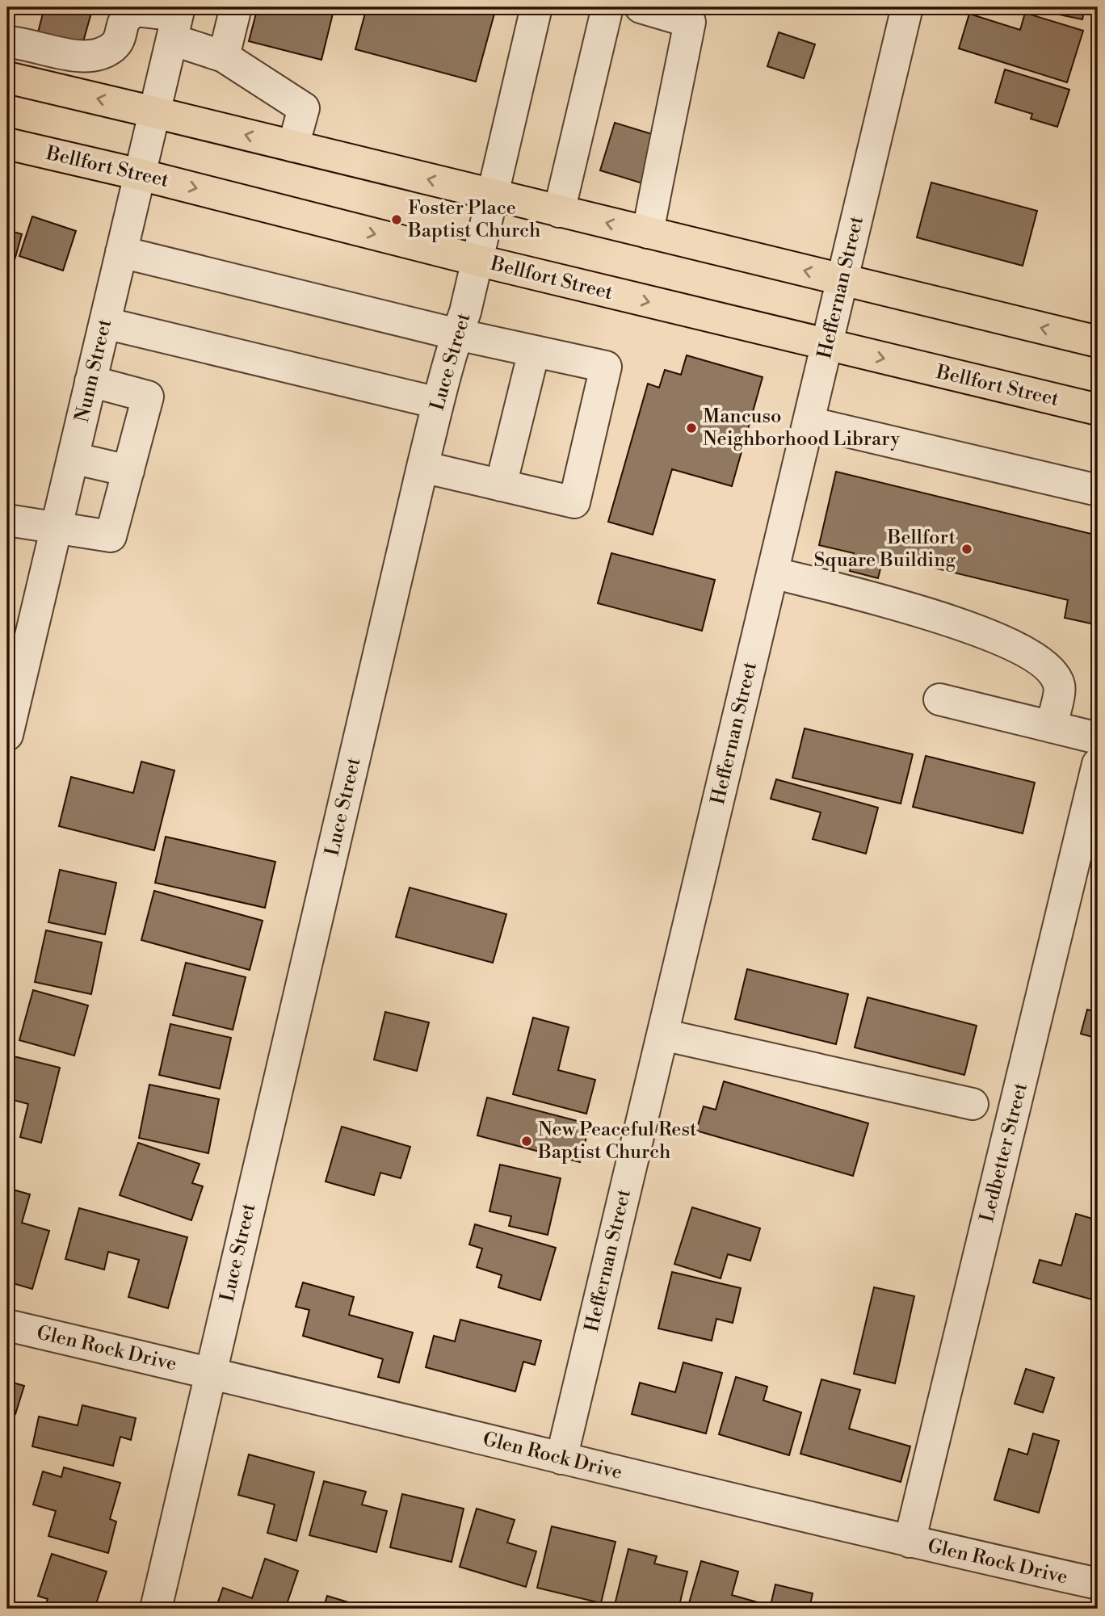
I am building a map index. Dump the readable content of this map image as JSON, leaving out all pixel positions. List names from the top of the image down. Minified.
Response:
{"streets":{"main road":["Bellfort Street"],"street":["Heffernan Street","Luce Street","Nunn Street","Ledbetter Street","Glen Rock Drive"]},"crossings":[["Bellfort Street","Heffernan Street"],["Bellfort Street","Luce Street"],["Bellfort Street","Nunn Street"],["Heffernan Street","Glen Rock Drive"],["Luce Street","Glen Rock Drive"],["Ledbetter Street","Glen Rock Drive"]],"places":["Foster Place Baptist Church","Mancuso Neighborhood Library","Bellfort Square Building","New Peaceful Rest Baptist Church"]}
